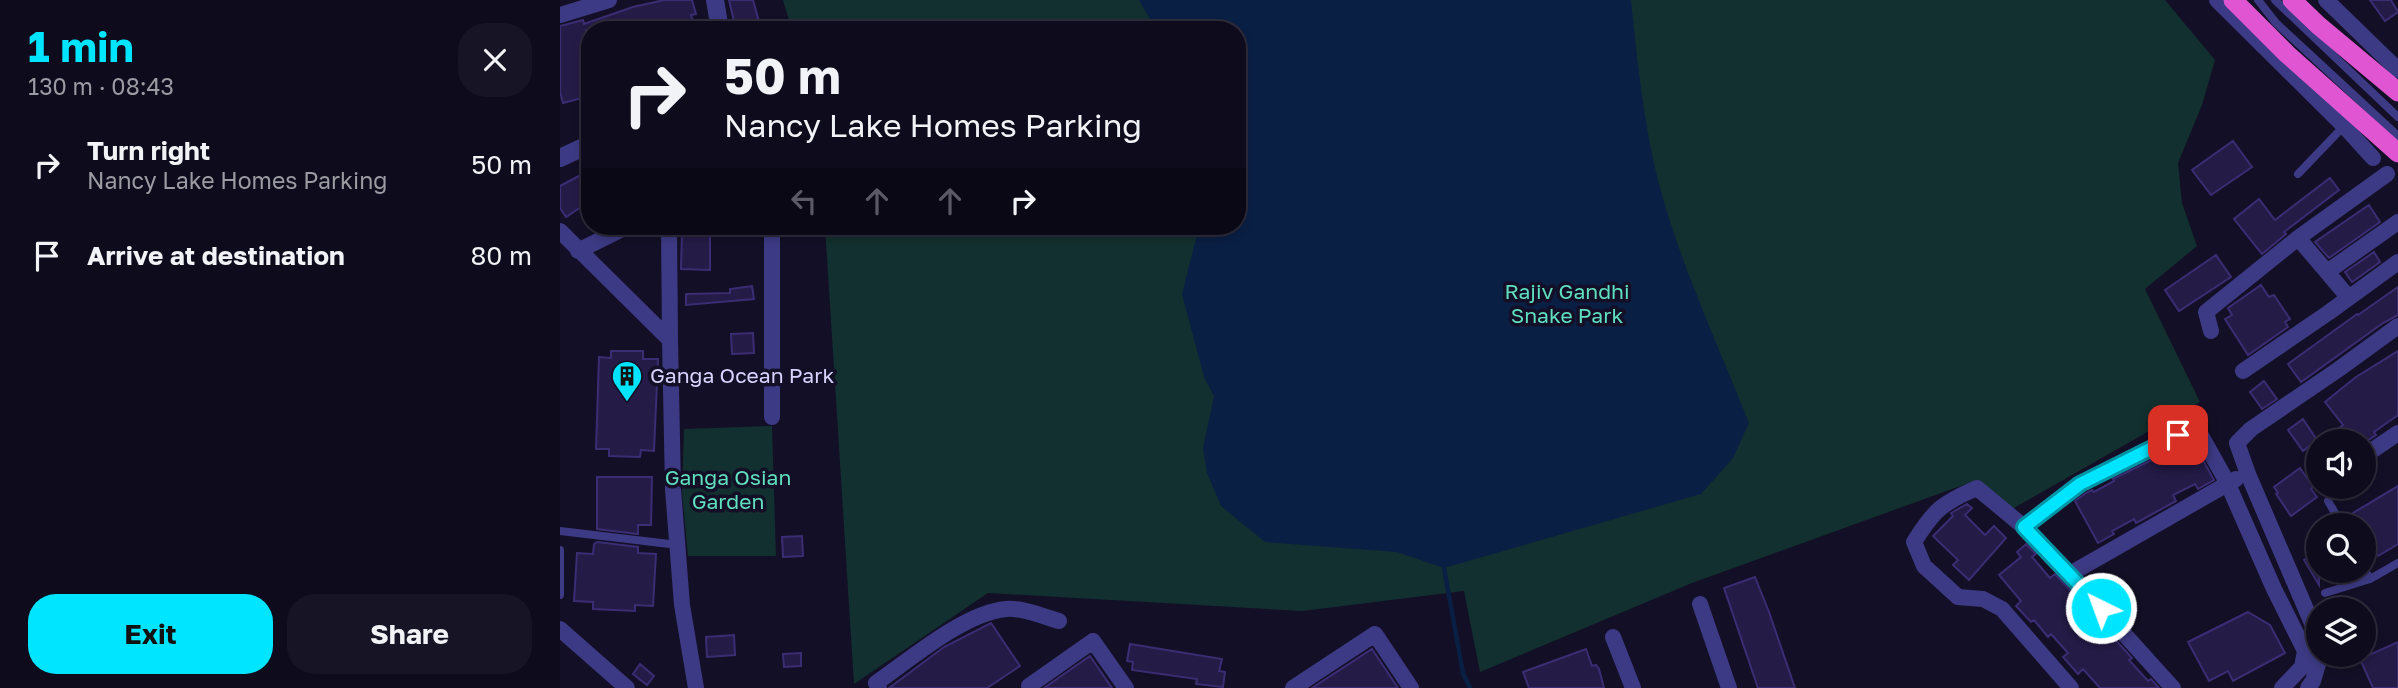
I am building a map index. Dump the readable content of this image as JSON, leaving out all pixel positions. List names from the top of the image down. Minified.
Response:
{"parks":["Rajiv Gandhi Snake Park","Ganga Osian Garden"],"places":{"building":["Ganga Ocean Park"]},"page":{"heading":["1 min","130 m · 08:43"],"turn":["50 m","Nancy Lake Homes Parking"],"list":[{"name":"Turn right","note":"Nancy Lake Homes Parking","value":"50 m"},{"name":"Arrive at destination","value":"80 m"}],"buttons":["Exit","Share"]}}
